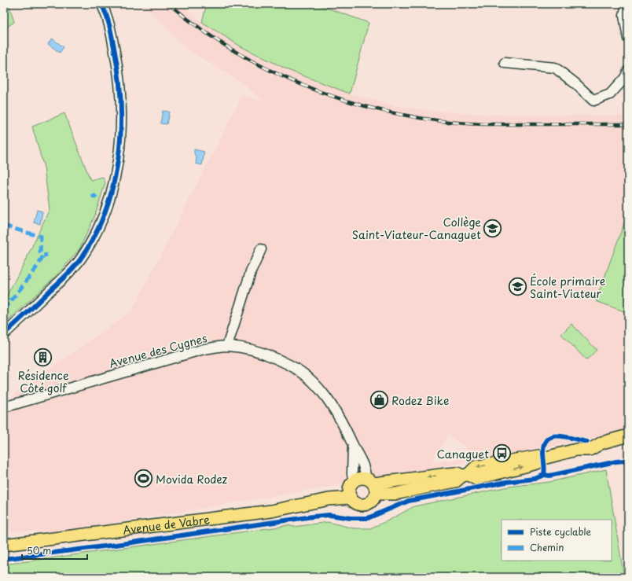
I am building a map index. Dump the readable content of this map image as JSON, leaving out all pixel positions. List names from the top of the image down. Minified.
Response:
{"streets":{"main road":["Avenue de Vabre"],"street":["Avenue des Cygnes"]},"crossings":[["Avenue des Cygnes","Avenue de Vabre"]],"places":{"school or university":["Collège Saint-Viateur-Canaguet","École primaire Saint-Viateur"],"building":["Résidence Côté golf"],"shop":["Rodez Bike"],"bus stop":["Canaguet"],"sports":["Movida Rodez"]},"legend":["Piste cyclable","Chemin"],"scale_bar":"50 m"}
